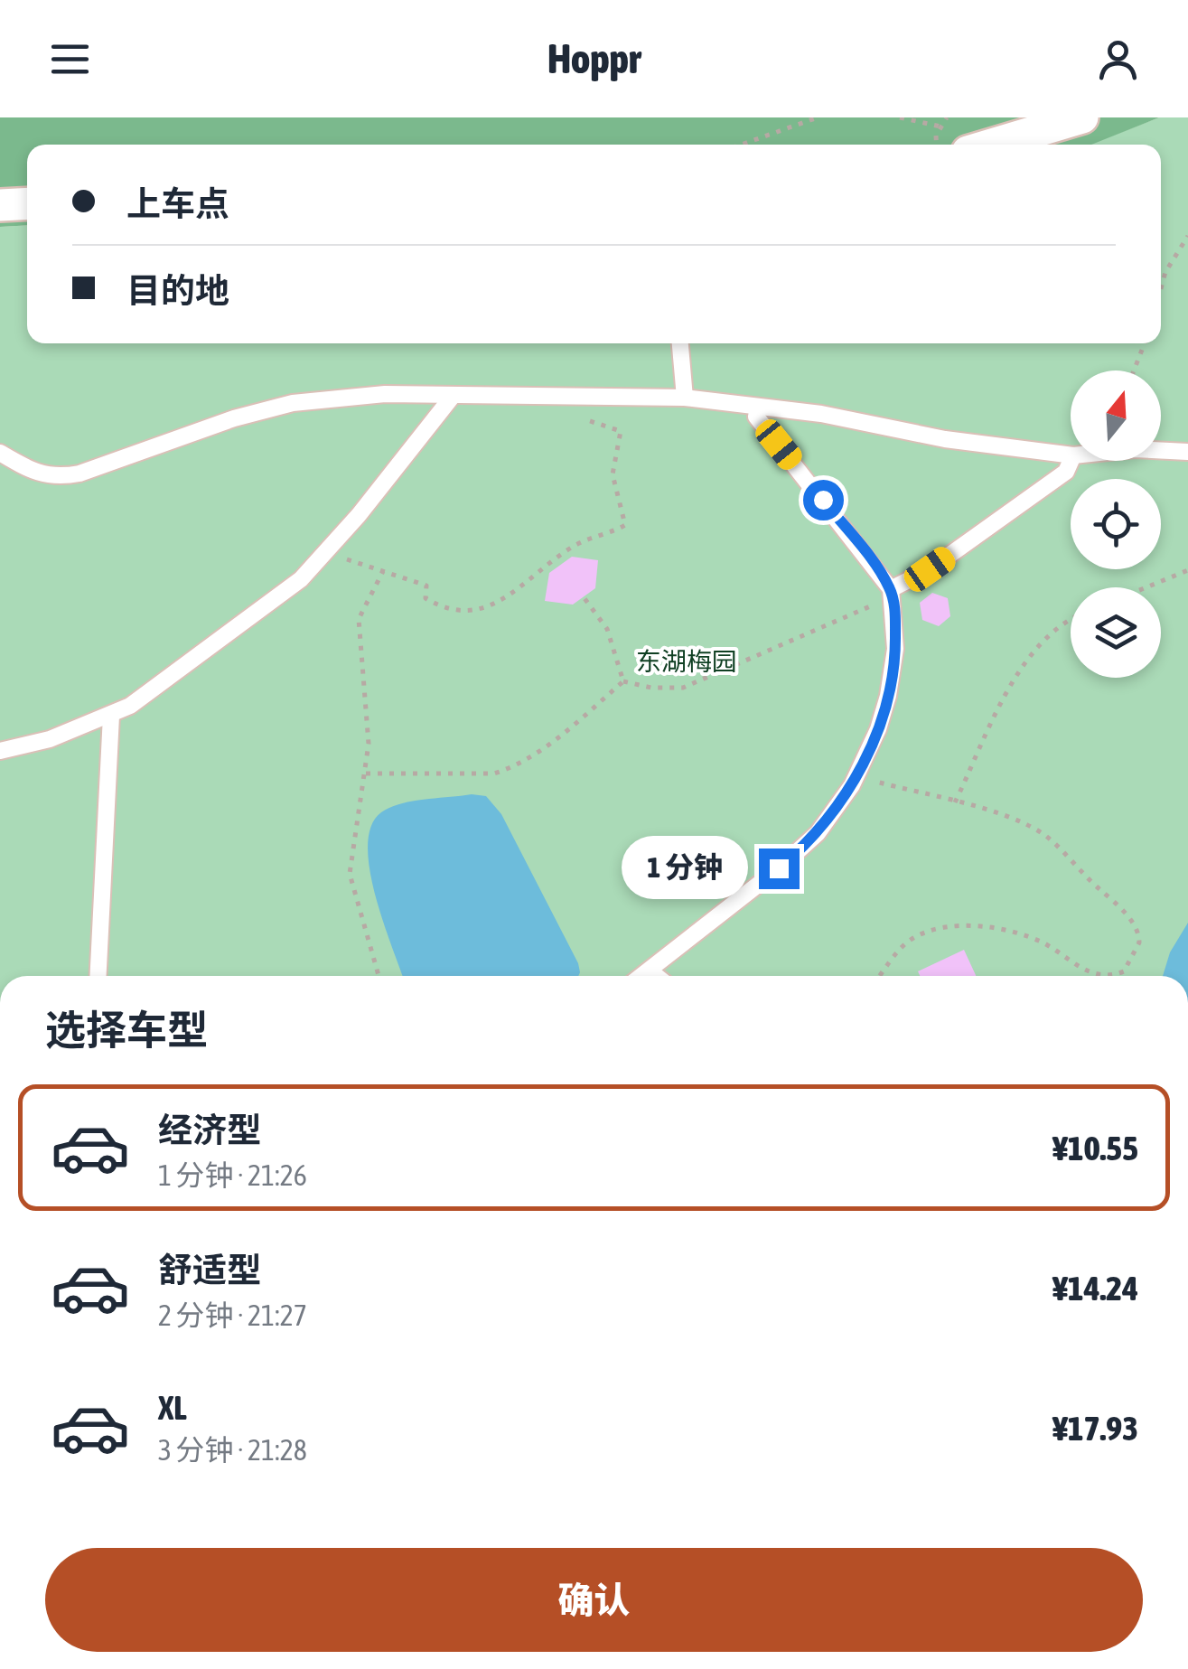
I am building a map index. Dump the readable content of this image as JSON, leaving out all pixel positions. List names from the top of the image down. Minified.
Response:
{"parks":["东湖梅园"],"north":"top","page":{"header":"Hoppr","banner":["上车点","目的地"],"bubble":"1 分钟","heading":"选择车型","list":[{"name":"经济型","note":"1 分钟 · 21:26","value":"¥10.55"},{"name":"舒适型","note":"2 分钟 · 21:27","value":"¥14.24"},{"name":"XL","note":"3 分钟 · 21:28","value":"¥17.93"}],"buttons":"确认"}}
